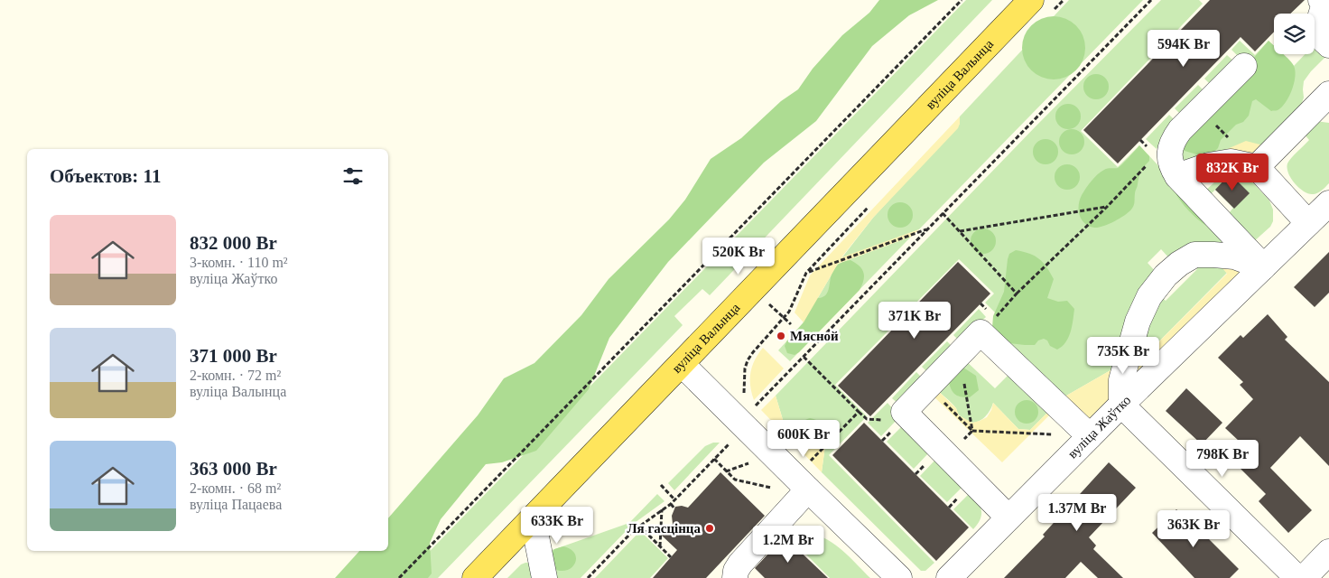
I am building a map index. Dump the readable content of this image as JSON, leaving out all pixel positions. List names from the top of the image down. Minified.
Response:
{"streets":{"main road":["вуліца Валынца"],"street":["вуліца Жаўтко"]},"places":["Мясной","Ля гасцінца"],"page":{"price":["594K Br","832K Br","520K Br","371K Br","735K Br","600K Br","798K Br","1.37M Br","633K Br","363K Br","1.2M Br"],"heading":"Объектов: 11","list":[{"name":"832 000 Br","note":"3-комн. · 110 m² · вуліца Жаўтко"},{"name":"371 000 Br","note":"2-комн. · 72 m² · вуліца Валынца"},{"name":"363 000 Br","note":"2-комн. · 68 m² · вуліца Пацаева"}]}}
